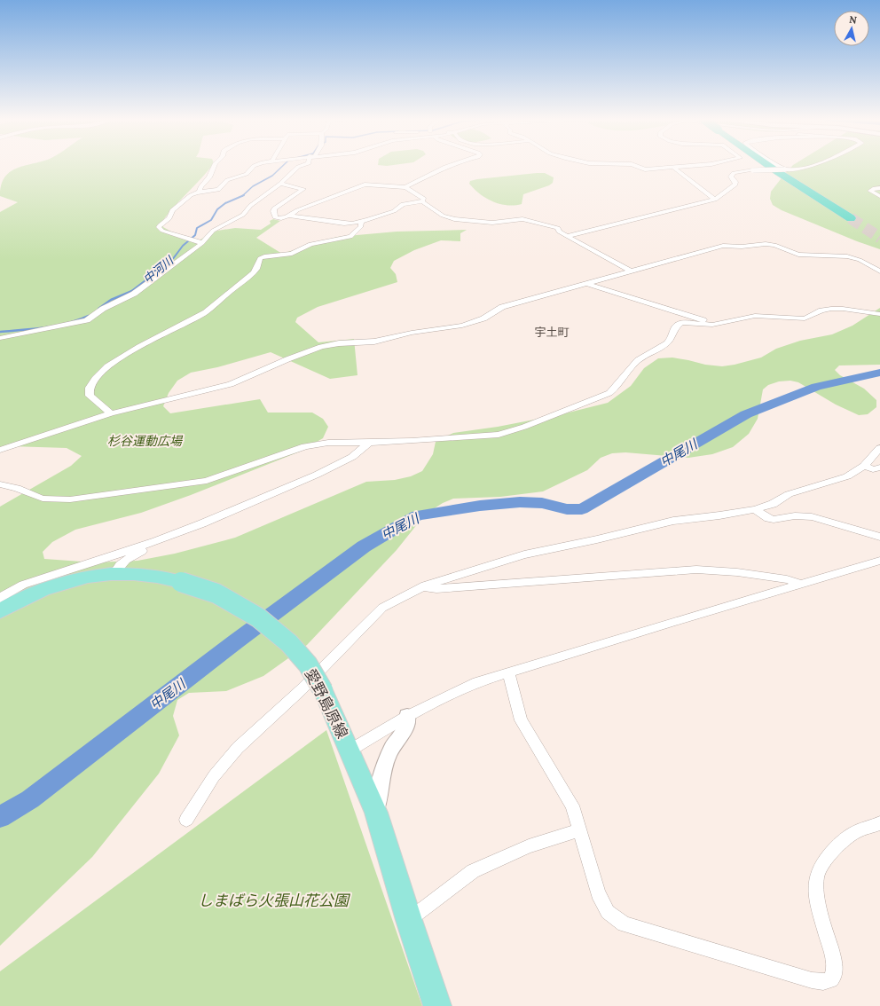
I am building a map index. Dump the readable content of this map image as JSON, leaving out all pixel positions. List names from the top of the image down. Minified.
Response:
{"streets":{"main road":["愛野島原線"]},"districts":["宇土町"],"water":["中河川","中尾川"],"parks":["杉谷運動広場","しまばら火張山花公園"],"north":"top"}
